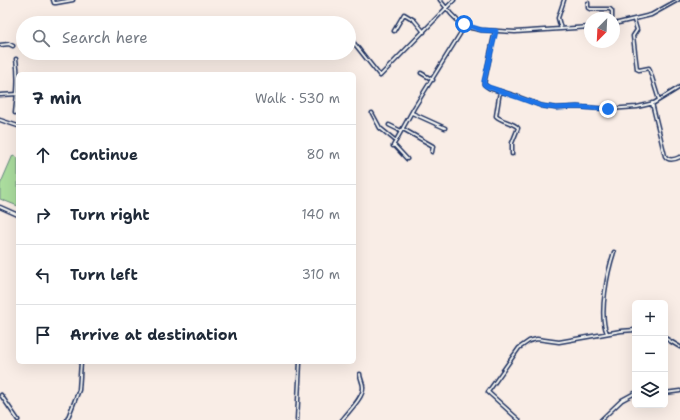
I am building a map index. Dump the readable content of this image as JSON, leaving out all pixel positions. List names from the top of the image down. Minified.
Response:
{"north":"bottom left","page":{"search":"Search here","heading":["7 min","Walk · 530 m"],"list":[["Continue","80 m"],["Turn right","140 m"],["Turn left","310 m"],"Arrive at destination"],"map_buttons":["+","−"]}}
